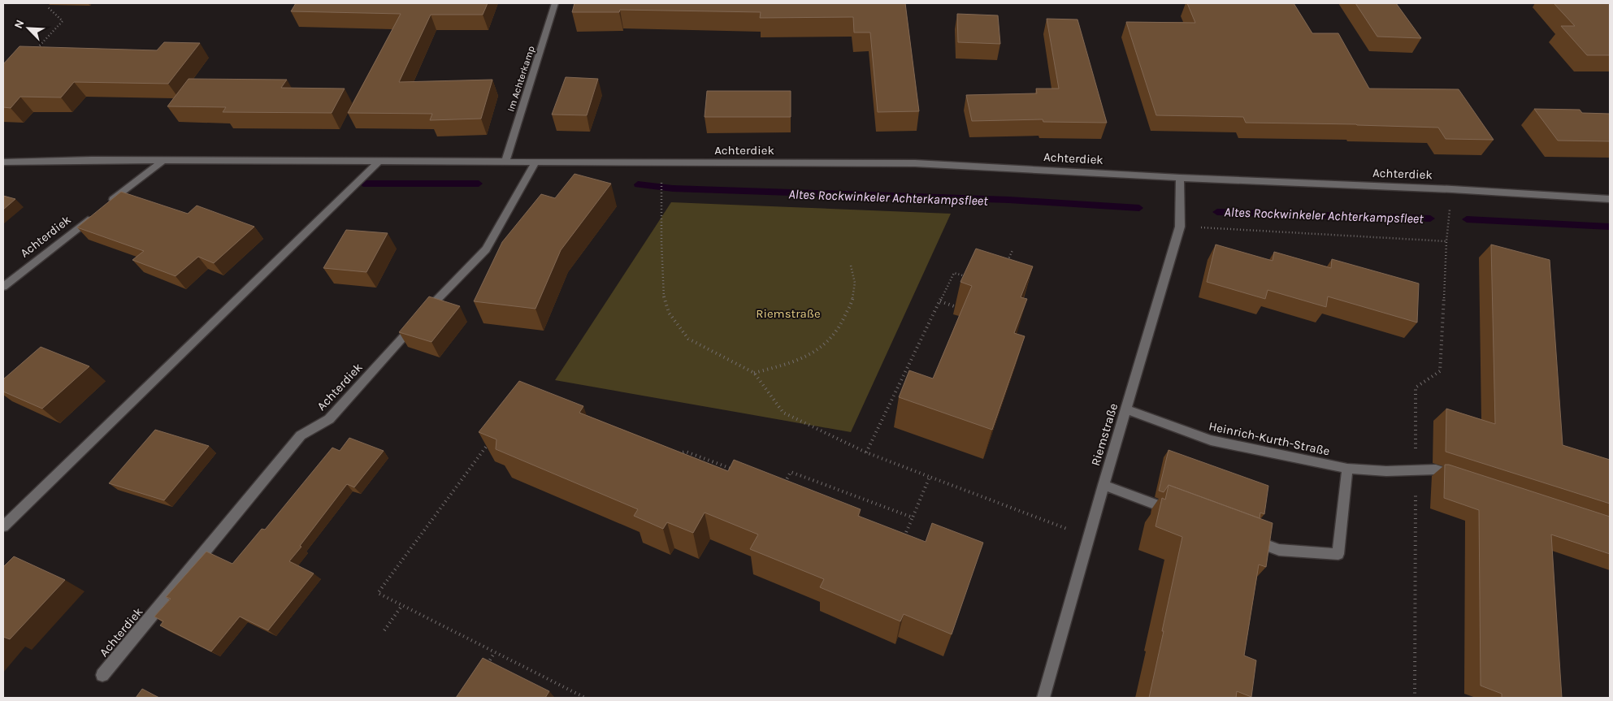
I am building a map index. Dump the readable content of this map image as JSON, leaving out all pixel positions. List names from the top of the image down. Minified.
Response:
{"streets":{"street":["Im Achterkamp","Achterdiek","Riemstraße","Heinrich-Kurth-Straße"]},"crossings":[["Im Achterkamp","Achterdiek"],["Achterdiek","Riemstraße"],["Riemstraße","Heinrich-Kurth-Straße"]],"water":["Altes Rockwinkeler Achterkampsfleet"],"parks":["Riemstraße"],"north":"top left"}
